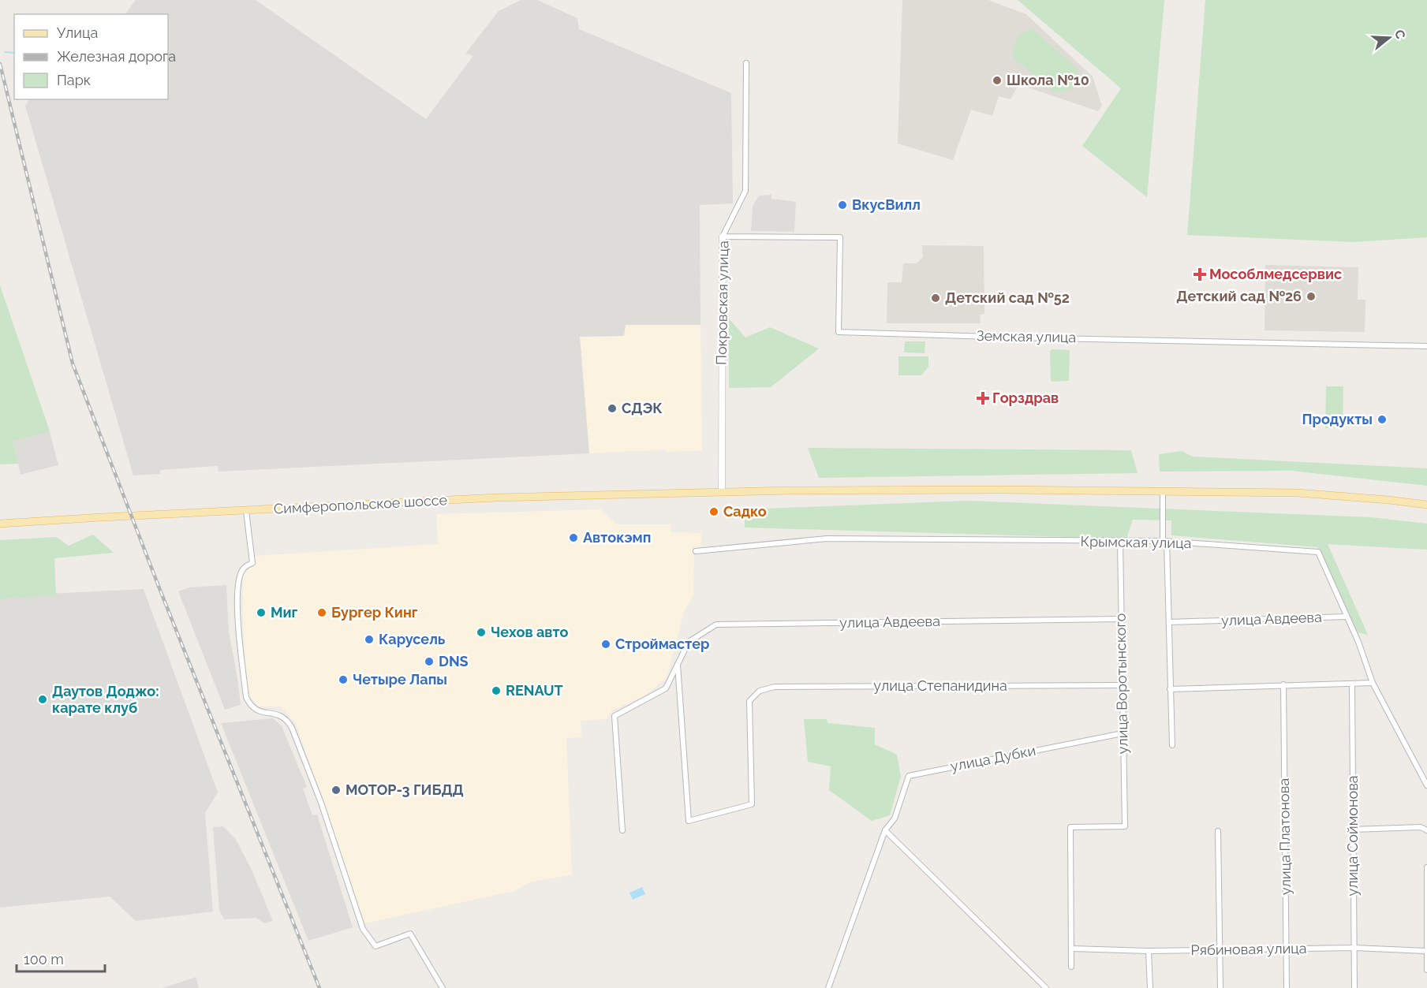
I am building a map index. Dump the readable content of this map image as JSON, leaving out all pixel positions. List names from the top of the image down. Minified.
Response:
{"streets":{"main road":["Симферопольское шоссе"],"street":["Покровская улица","Земская улица","Крымская улица","улица Авдеева","улица Воротынского","улица Степанидина","улица Дубки","улица Соймонова","улица Платонова","Рябиновая улица"]},"crossings":[["Покровская улица","Земская улица"],["Покровская улица","Симферопольское шоссе"],["Крымская улица","улица Авдеева"],["Крымская улица","улица Воротынского"],["улица Авдеева","улица Воротынского"],["улица Авдеева","улица Степанидина"],["улица Воротынского","улица Степанидина"],["улица Воротынского","улица Дубки"],["улица Воротынского","Рябиновая улица"],["улица Соймонова","Рябиновая улица"],["улица Платонова","Рябиновая улица"]],"places":{"other":["Школа №10","ВкусВилл","Детский сад №26","Детский сад №52","СДЭК","Продукты","Садко","Автокэмп","Миг","Бургер Кинг","Чехов авто","Карусель","Строймастер","DNS","Четыре Лапы","RENAUT","Даутов Доджо: карате клуб","МОТОР-3 ГИБДД"],"health":["Мособлмедсервис","Горздрав"]},"legend":["Улица","Железная дорога","Парк"],"scale_bar":"100 m","north":"right"}
